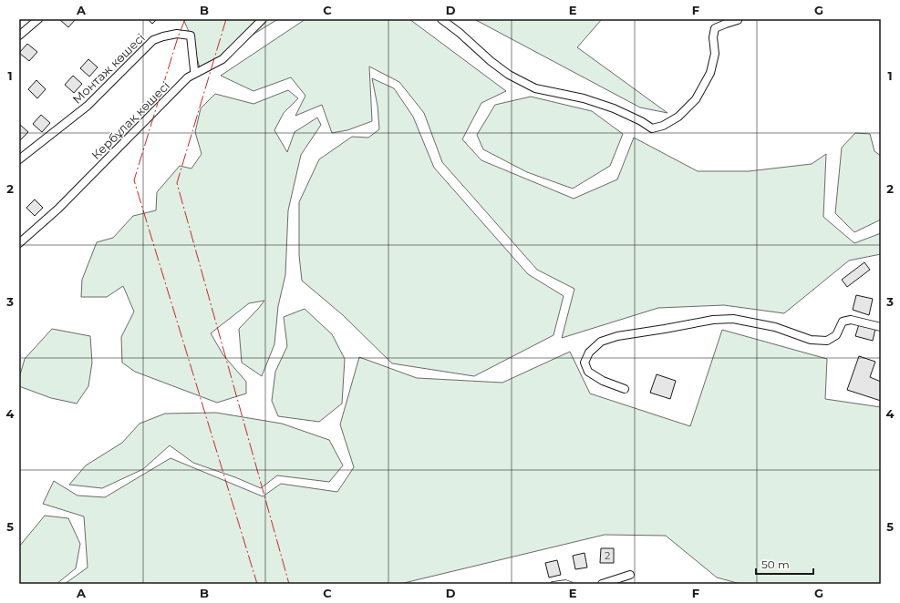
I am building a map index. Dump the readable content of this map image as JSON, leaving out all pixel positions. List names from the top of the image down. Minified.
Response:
{"streets":{"street":["Монтаж көшесі","Кербұлақ көшесі"]},"crossings":[["Монтаж көшесі","Кербұлақ көшесі"]],"house_numbers":["2"],"scale_bar":"50 m","grid":{"columns":["A","B","C","D","E","F","G"],"rows":["1","2","3","4","5"]}}
